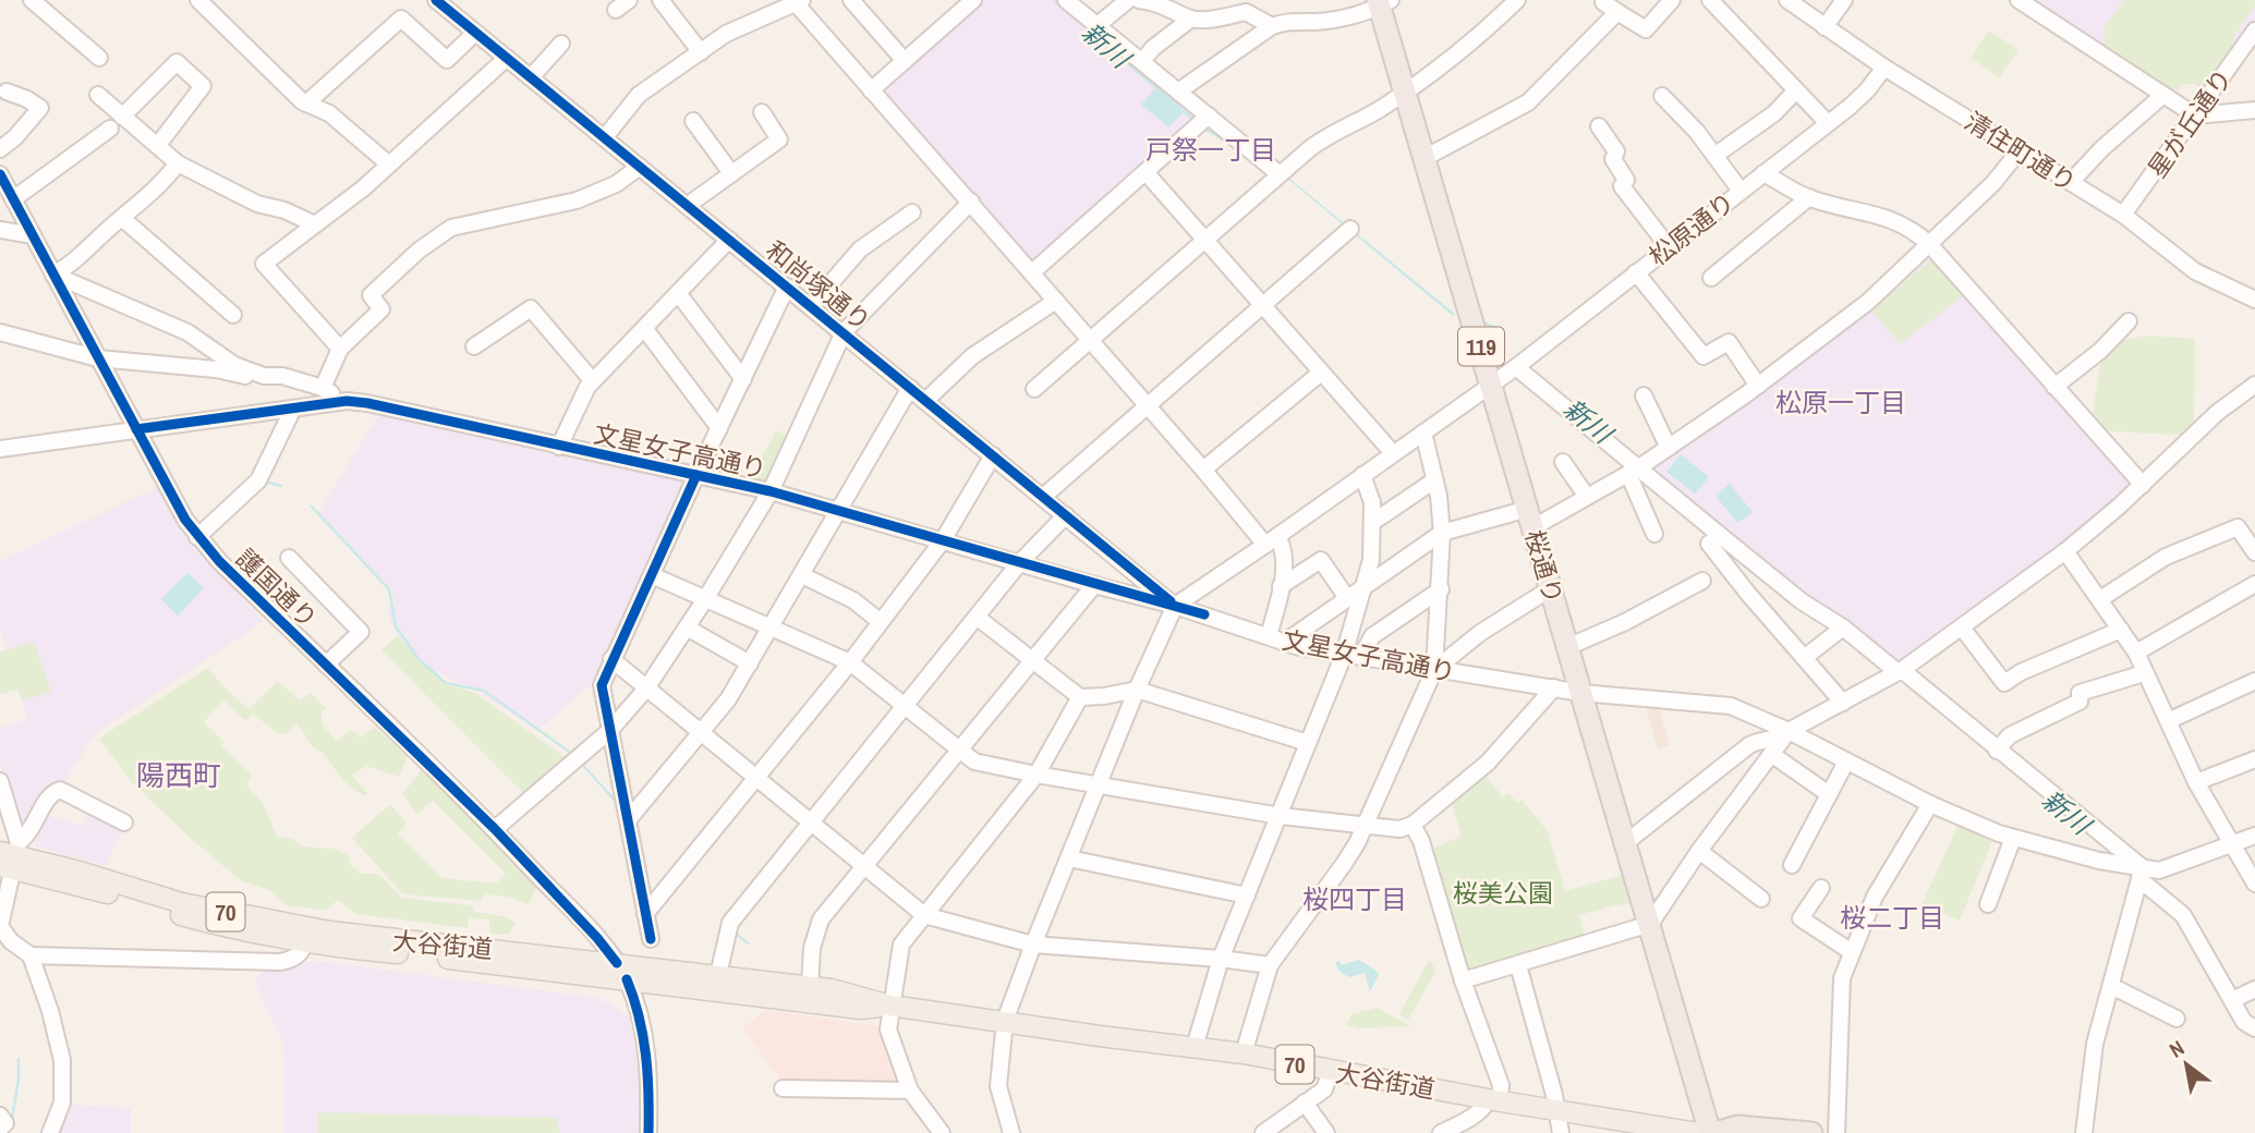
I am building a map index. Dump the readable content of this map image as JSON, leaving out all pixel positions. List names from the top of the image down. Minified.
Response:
{"streets":{"highway":["119","桜通り"],"main road":["70","大谷街道"],"street":["星が丘通り","清住町通り","松原通り","和尚塚通り","文星女子高通り","護国通り"]},"crossings":[["星が丘通り","清住町通り"],["清住町通り","松原通り"],["松原通り","和尚塚通り"],["松原通り","文星女子高通り"],["松原通り","桜通り"],["和尚塚通り","文星女子高通り"],["119","桜通り"],["文星女子高通り","桜通り"],["文星女子高通り","護国通り"],["護国通り","大谷街道"]],"districts":["戸祭一丁目","松原一丁目","陽西町","桜四丁目","桜二丁目"],"water":["新川"],"parks":["桜美公園"],"north":"top left"}
